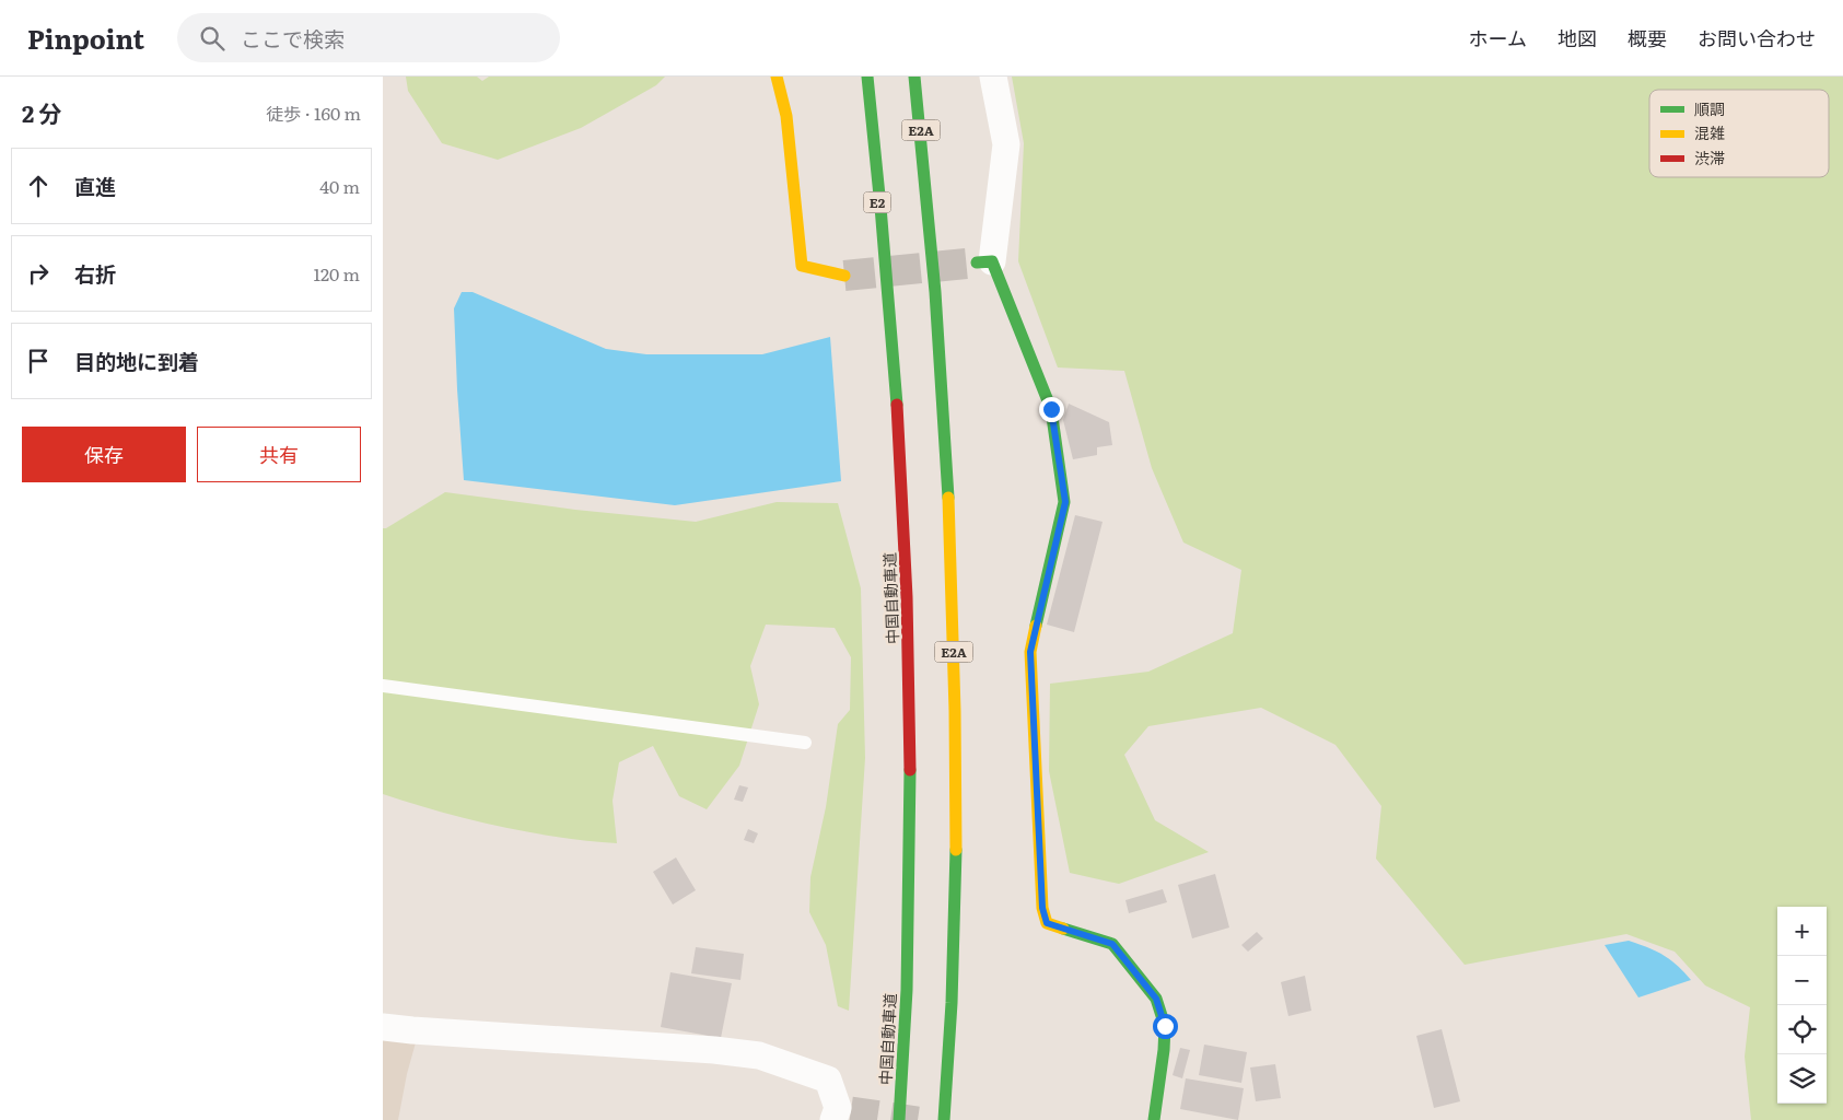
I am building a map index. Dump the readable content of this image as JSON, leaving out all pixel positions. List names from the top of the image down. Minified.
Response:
{"streets":{"main road":["E2A","E2","中国自動車道"]},"crossings":[["E2","中国自動車道"]],"legend":["順調","混雑","渋滞"],"page":{"header":"Pinpoint","search":"ここで検索","nav":["ホーム","地図","概要","お問い合わせ"],"heading":["2 分","徒歩 · 160 m"],"list":[["直進","40 m"],["右折","120 m"],"目的地に到着"],"buttons":["保存","共有"],"map_buttons":["+","−"]}}
